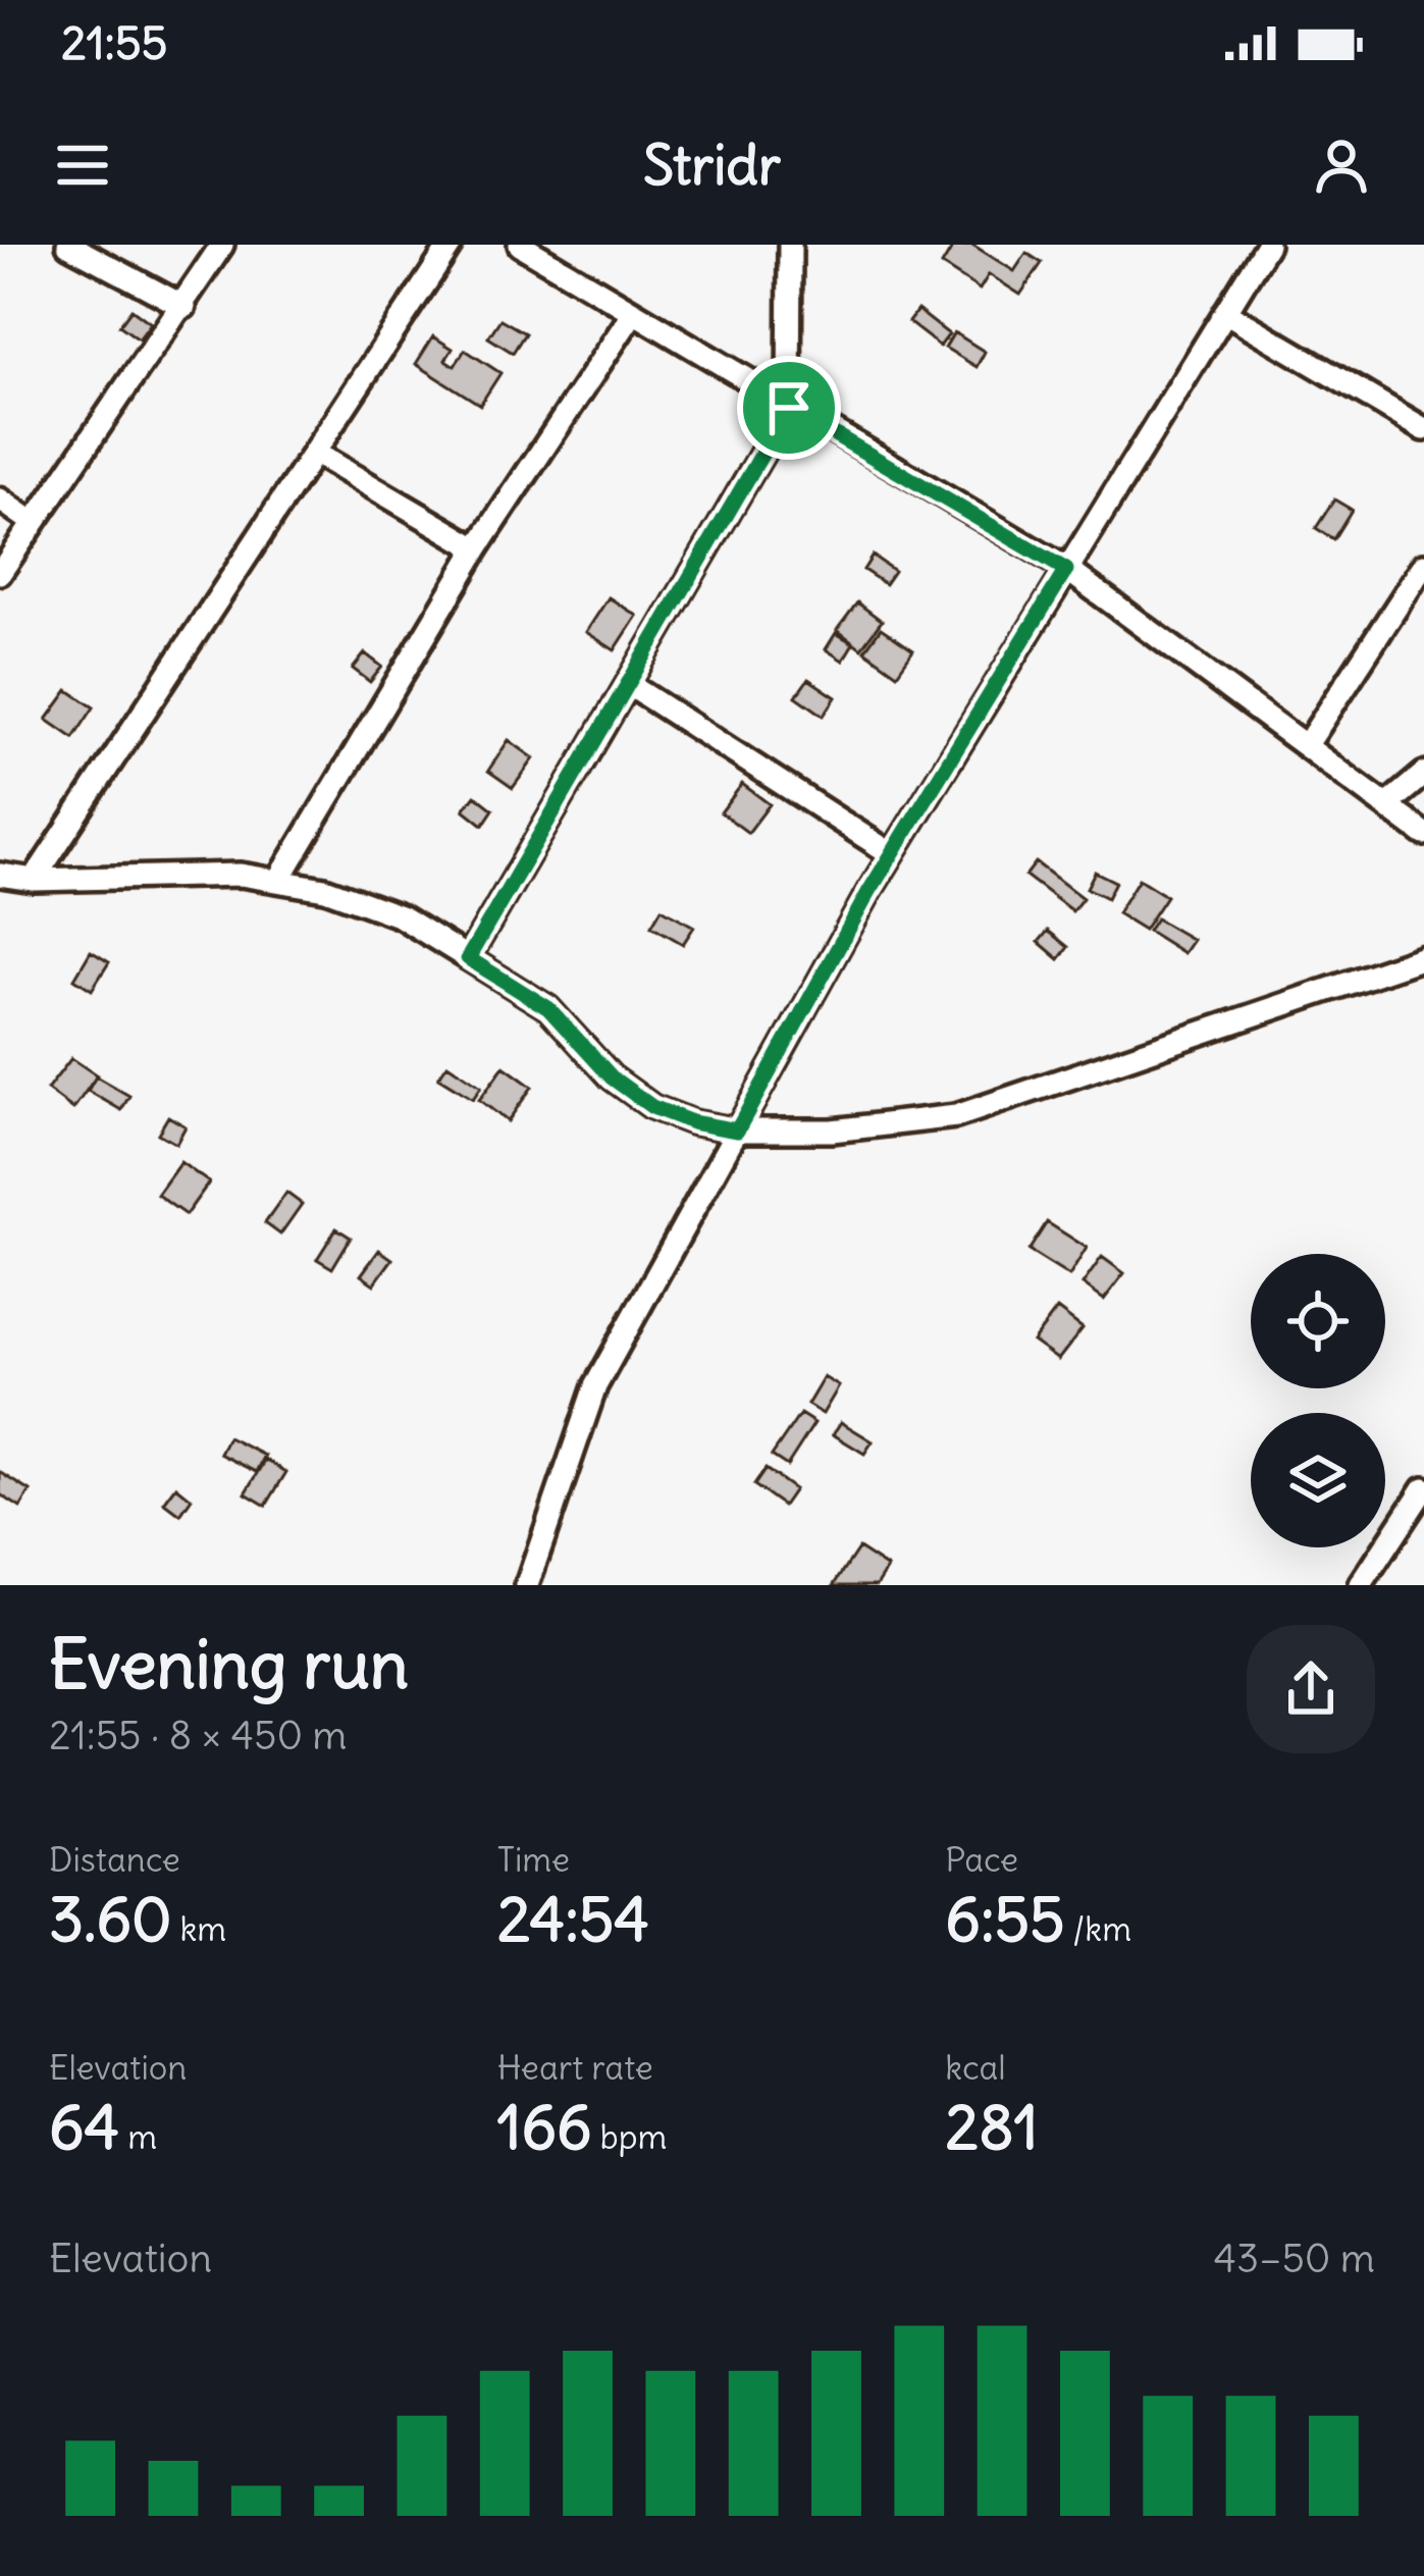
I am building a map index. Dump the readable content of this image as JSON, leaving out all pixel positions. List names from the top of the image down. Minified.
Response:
{"page":{"status":"21:55","header":"Stridr","heading":["Evening run","21:55 · 8 × 450 m"],"stats":[["Distance","3.60 km"],["Time","24:54"],["Pace","6:55 /km"],["Elevation","64 m"],["Heart rate","166 bpm"],["kcal","281"]],"chart":["Elevation","43–50 m"]}}
